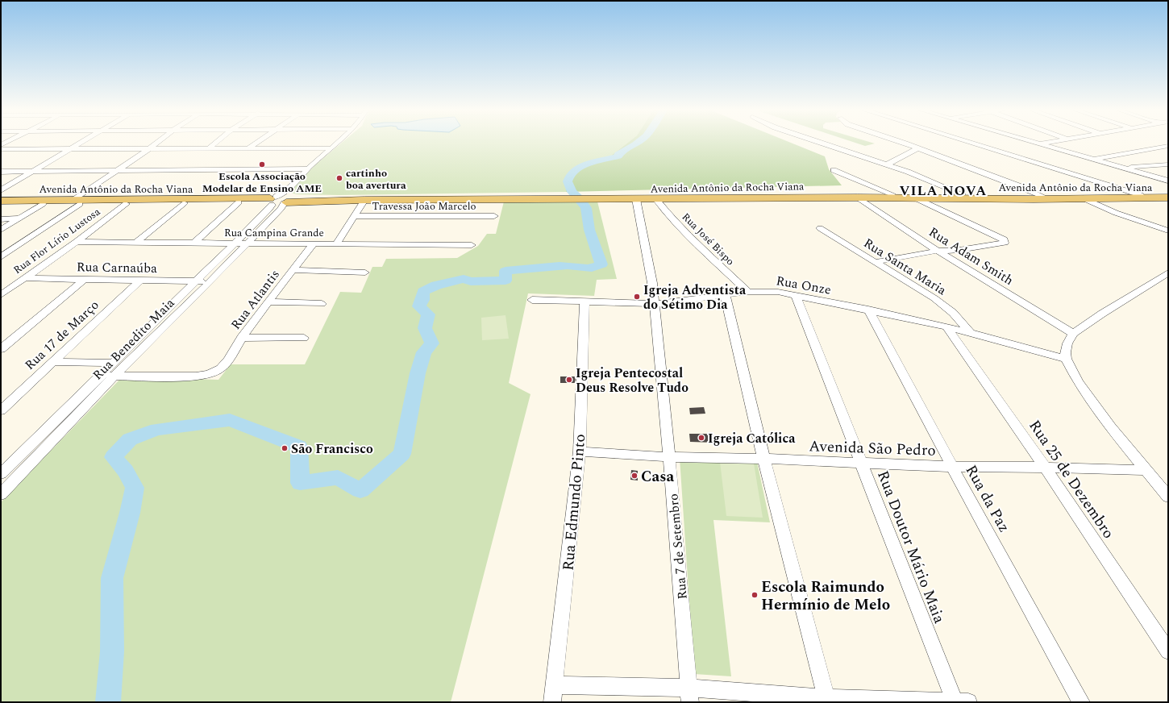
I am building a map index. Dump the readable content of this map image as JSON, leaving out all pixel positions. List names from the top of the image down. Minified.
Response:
{"streets":{"main road":["Avenida Antônio da Rocha Viana"],"street":["Travessa João Marcelo","Rua Campina Grande","Rua José Bispo","Rua Flor Lírio Lustosa","Rua Adam Smith","Rua Santa Maria","Rua Carnaúba","Rua Onze","Rua Atlantis","Rua 17 de Março","Rua Benedito Maia","Avenida São Pedro","Rua 25 de Dezembro","Rua da Paz","Rua Edmundo Pinto","Rua 7 de Setembro","Rua Doutor Mário Maia"]},"crossings":[["Avenida Antônio da Rocha Viana","Rua José Bispo"],["Avenida Antônio da Rocha Viana","Rua Flor Lírio Lustosa"],["Avenida Antônio da Rocha Viana","Rua Adam Smith"],["Avenida Antônio da Rocha Viana","Rua Benedito Maia"],["Avenida Antônio da Rocha Viana","Rua 7 de Setembro"],["Rua Campina Grande","Rua Flor Lírio Lustosa"],["Rua Campina Grande","Rua Atlantis"],["Rua Campina Grande","Rua Benedito Maia"],["Rua José Bispo","Rua Onze"],["Rua Flor Lírio Lustosa","Rua Carnaúba"],["Rua Santa Maria","Rua Onze"],["Rua Carnaúba","Rua 17 de Março"],["Rua Carnaúba","Rua Benedito Maia"],["Rua Onze","Rua 25 de Dezembro"],["Rua Onze","Rua da Paz"],["Rua Onze","Rua Edmundo Pinto"],["Rua Onze","Rua 7 de Setembro"],["Rua Onze","Rua Doutor Mário Maia"],["Rua Atlantis","Rua Benedito Maia"],["Avenida São Pedro","Rua 25 de Dezembro"],["Avenida São Pedro","Rua da Paz"],["Avenida São Pedro","Rua Edmundo Pinto"],["Avenida São Pedro","Rua 7 de Setembro"],["Avenida São Pedro","Rua Doutor Mário Maia"]],"districts":["VILA NOVA"],"places":["Escola Associação Modelar de Ensino AME","cartinho boa avertura","Igreja Adventista do Sétimo Dia","Igreja Pentecostal Deus Resolve Tudo","Igreja Católica","São Francisco","Casa","Escola Raimundo Hermínio de Melo"]}
